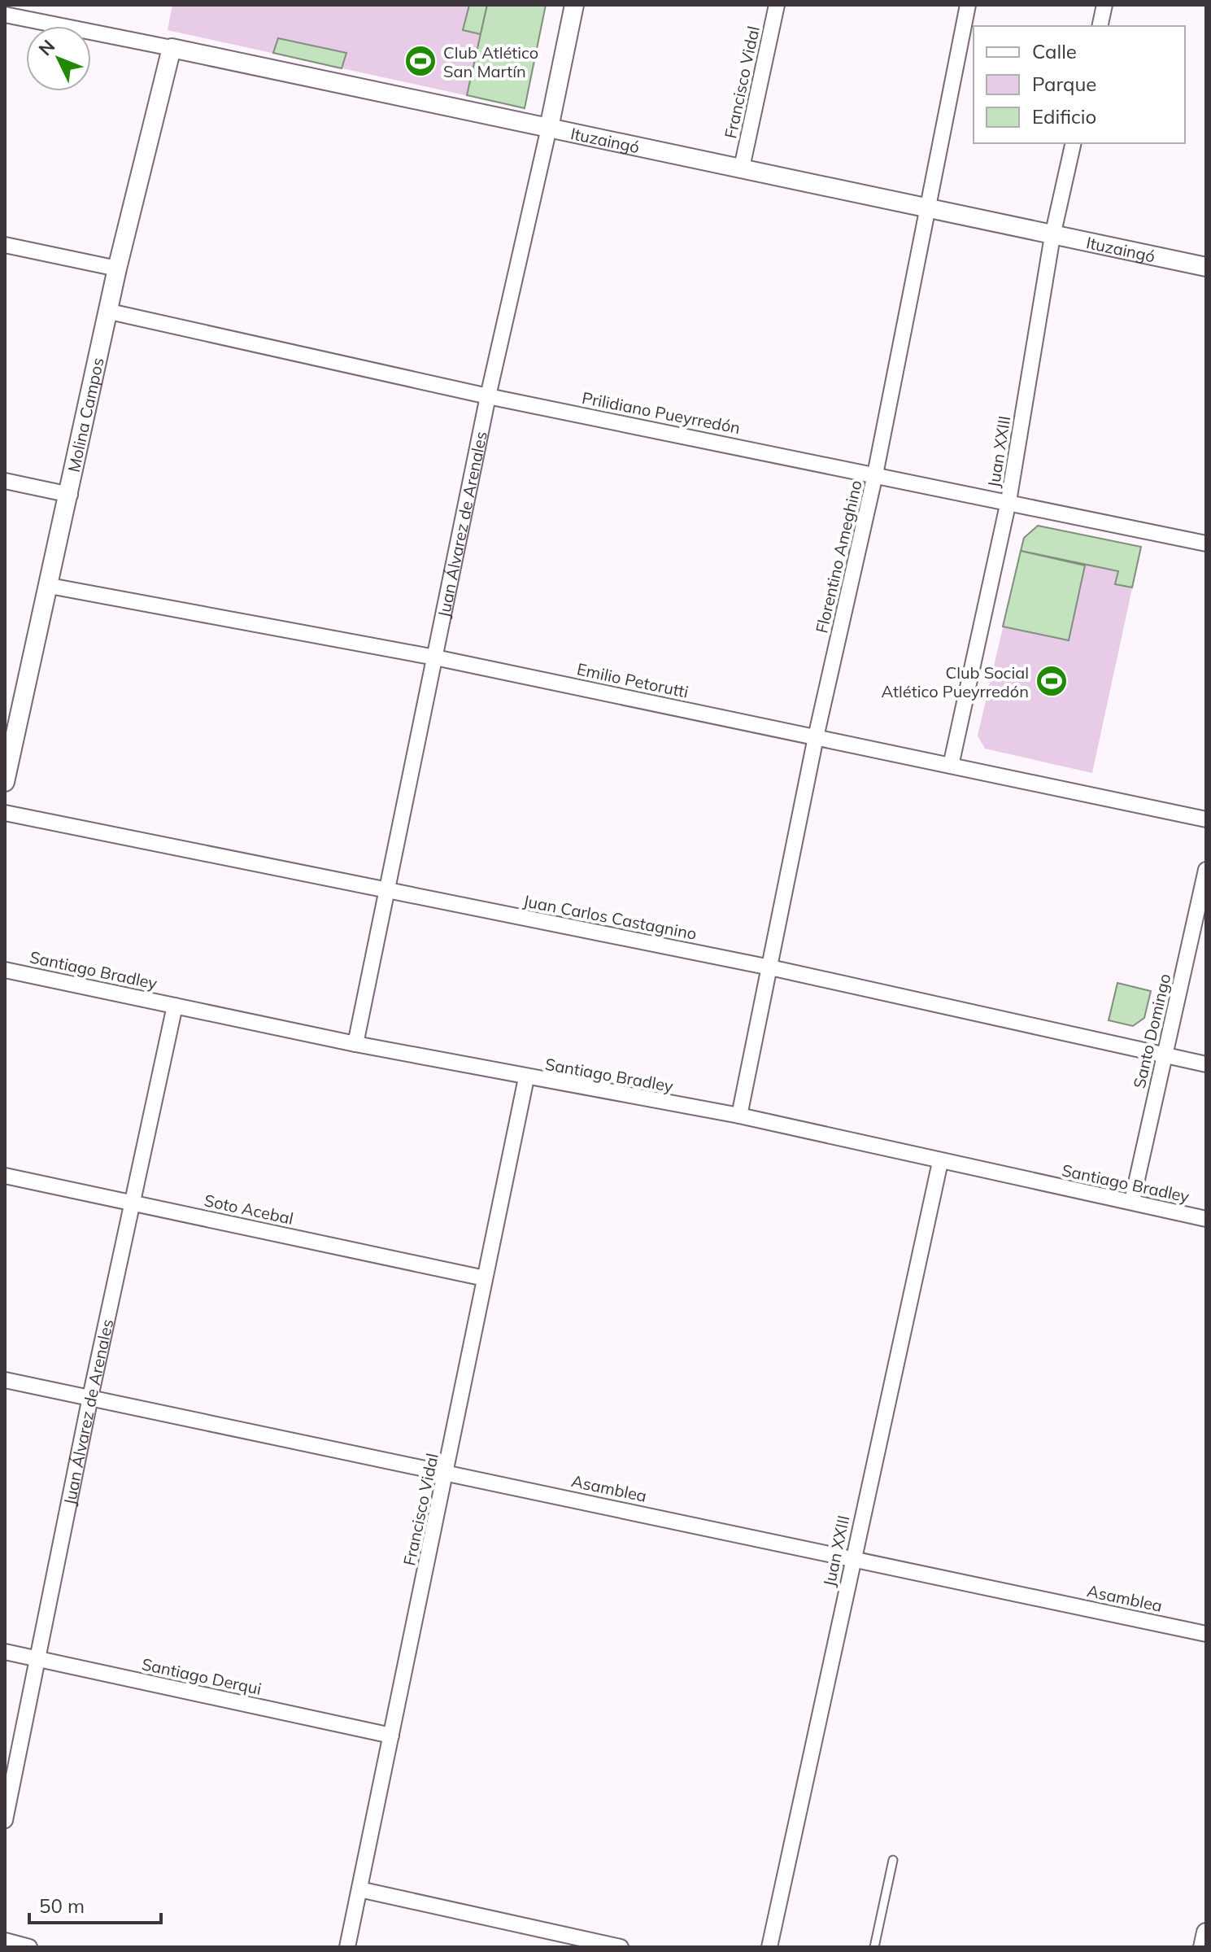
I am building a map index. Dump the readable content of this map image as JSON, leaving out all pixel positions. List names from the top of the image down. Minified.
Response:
{"streets":{"street":["Francisco Vidal","Ituzaingó","Prilidiano Pueyrredón","Molina Campos","Juan XXIII","Juan Álvarez de Arenales","Florentino Ameghino","Emilio Petorutti","Juan Carlos Castagnino","Santiago Bradley","Santo Domingo","Soto Acebal","Asamblea","Santiago Derqui"]},"crossings":[["Francisco Vidal","Ituzaingó"],["Francisco Vidal","Santiago Bradley"],["Francisco Vidal","Soto Acebal"],["Francisco Vidal","Asamblea"],["Francisco Vidal","Santiago Derqui"],["Ituzaingó","Molina Campos"],["Ituzaingó","Juan XXIII"],["Ituzaingó","Juan Álvarez de Arenales"],["Ituzaingó","Florentino Ameghino"],["Prilidiano Pueyrredón","Molina Campos"],["Prilidiano Pueyrredón","Juan XXIII"],["Prilidiano Pueyrredón","Juan Álvarez de Arenales"],["Prilidiano Pueyrredón","Florentino Ameghino"],["Molina Campos","Emilio Petorutti"],["Juan XXIII","Emilio Petorutti"],["Juan XXIII","Santiago Bradley"],["Juan XXIII","Asamblea"],["Juan Álvarez de Arenales","Emilio Petorutti"],["Juan Álvarez de Arenales","Juan Carlos Castagnino"],["Juan Álvarez de Arenales","Santiago Bradley"],["Juan Álvarez de Arenales","Soto Acebal"],["Juan Álvarez de Arenales","Asamblea"],["Juan Álvarez de Arenales","Santiago Derqui"],["Florentino Ameghino","Emilio Petorutti"],["Florentino Ameghino","Juan Carlos Castagnino"],["Florentino Ameghino","Santiago Bradley"],["Juan Carlos Castagnino","Santo Domingo"],["Santiago Bradley","Santo Domingo"]],"places":{"sports":["Club Atlético San Martín","Club Social Atlético Pueyrredón"]},"legend":["Calle","Parque","Edificio"],"scale_bar":"50 m","north":"top left"}
